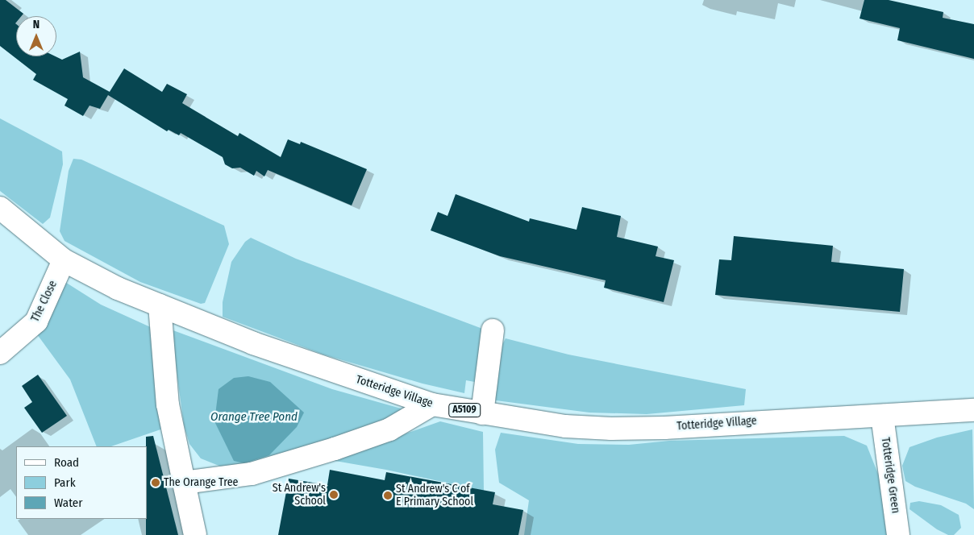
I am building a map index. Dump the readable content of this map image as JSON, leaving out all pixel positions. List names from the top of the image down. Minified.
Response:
{"streets":{"main road":["The Close","Totteridge Village","A5109","Totteridge Green"]},"crossings":[["The Close","Totteridge Village"],["Totteridge Village","Totteridge Green"]],"water":["Orange Tree Pond"],"places":["The Orange Tree","St Andrew's School","St Andrew's C of E Primary School"],"legend":["Road","Park","Water"],"north":"top"}
